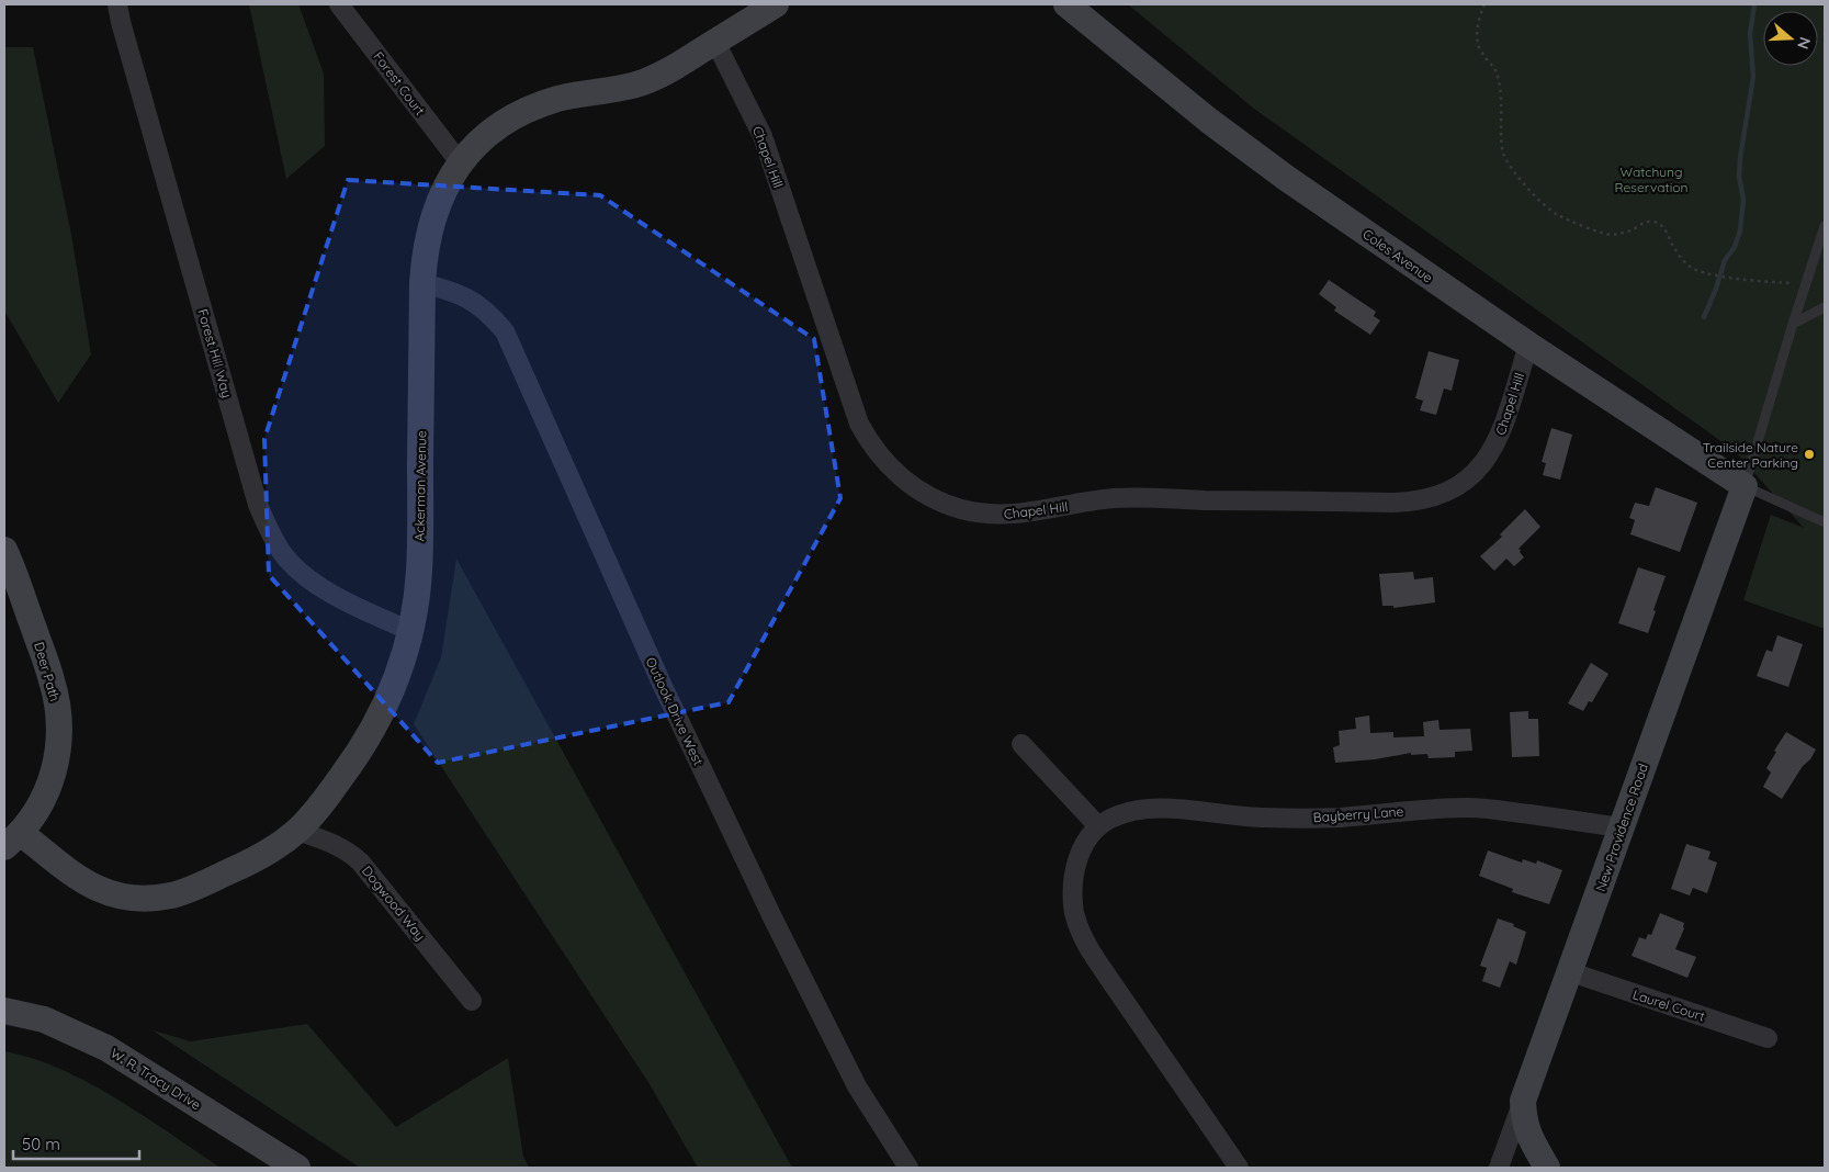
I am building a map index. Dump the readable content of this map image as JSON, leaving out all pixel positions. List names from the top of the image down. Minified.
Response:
{"streets":{"street":["Forest Court","Chapel Hill","Coles Avenue","Forest Hill Way","Ackerman Avenue","Deer Path","Outlook Drive West","Bayberry Lane","New Providence Road","Dogwood Way","Laurel Court","W. R. Tracy Drive"]},"crossings":[["Forest Court","Ackerman Avenue"],["Chapel Hill","Coles Avenue"],["Chapel Hill","Ackerman Avenue"],["Coles Avenue","New Providence Road"],["Forest Hill Way","Ackerman Avenue"],["Ackerman Avenue","Deer Path"],["Ackerman Avenue","Outlook Drive West"],["Ackerman Avenue","Dogwood Way"],["Bayberry Lane","New Providence Road"],["New Providence Road","Laurel Court"]],"parks":["Watchung Reservation"],"places":["Trailside Nature Center Parking"],"scale_bar":"50 m","north":"right"}
